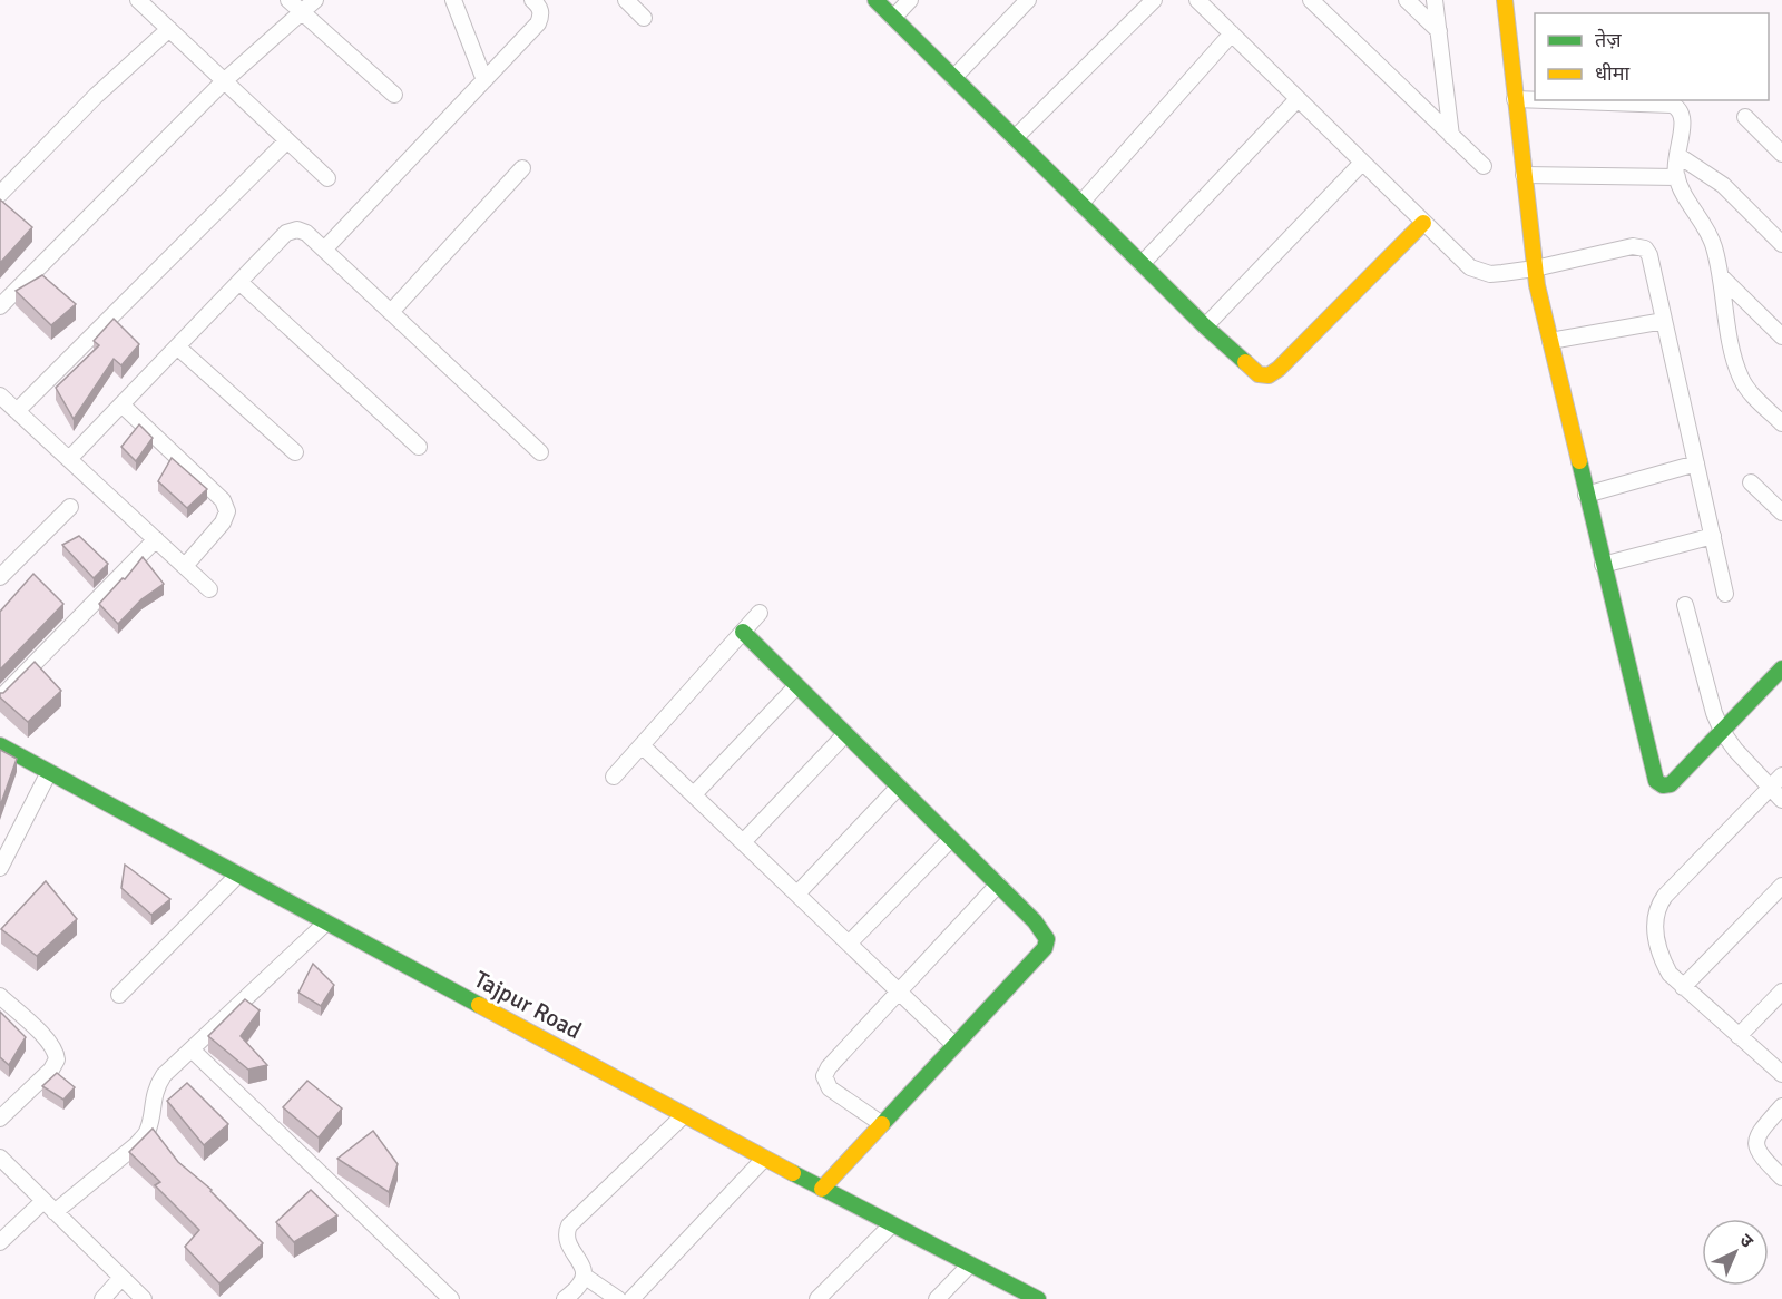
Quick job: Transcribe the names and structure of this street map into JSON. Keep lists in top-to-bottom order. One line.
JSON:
{"streets":{"street":["Tajpur Road"]},"legend":["तेज़","धीमा"],"north":"top right"}
